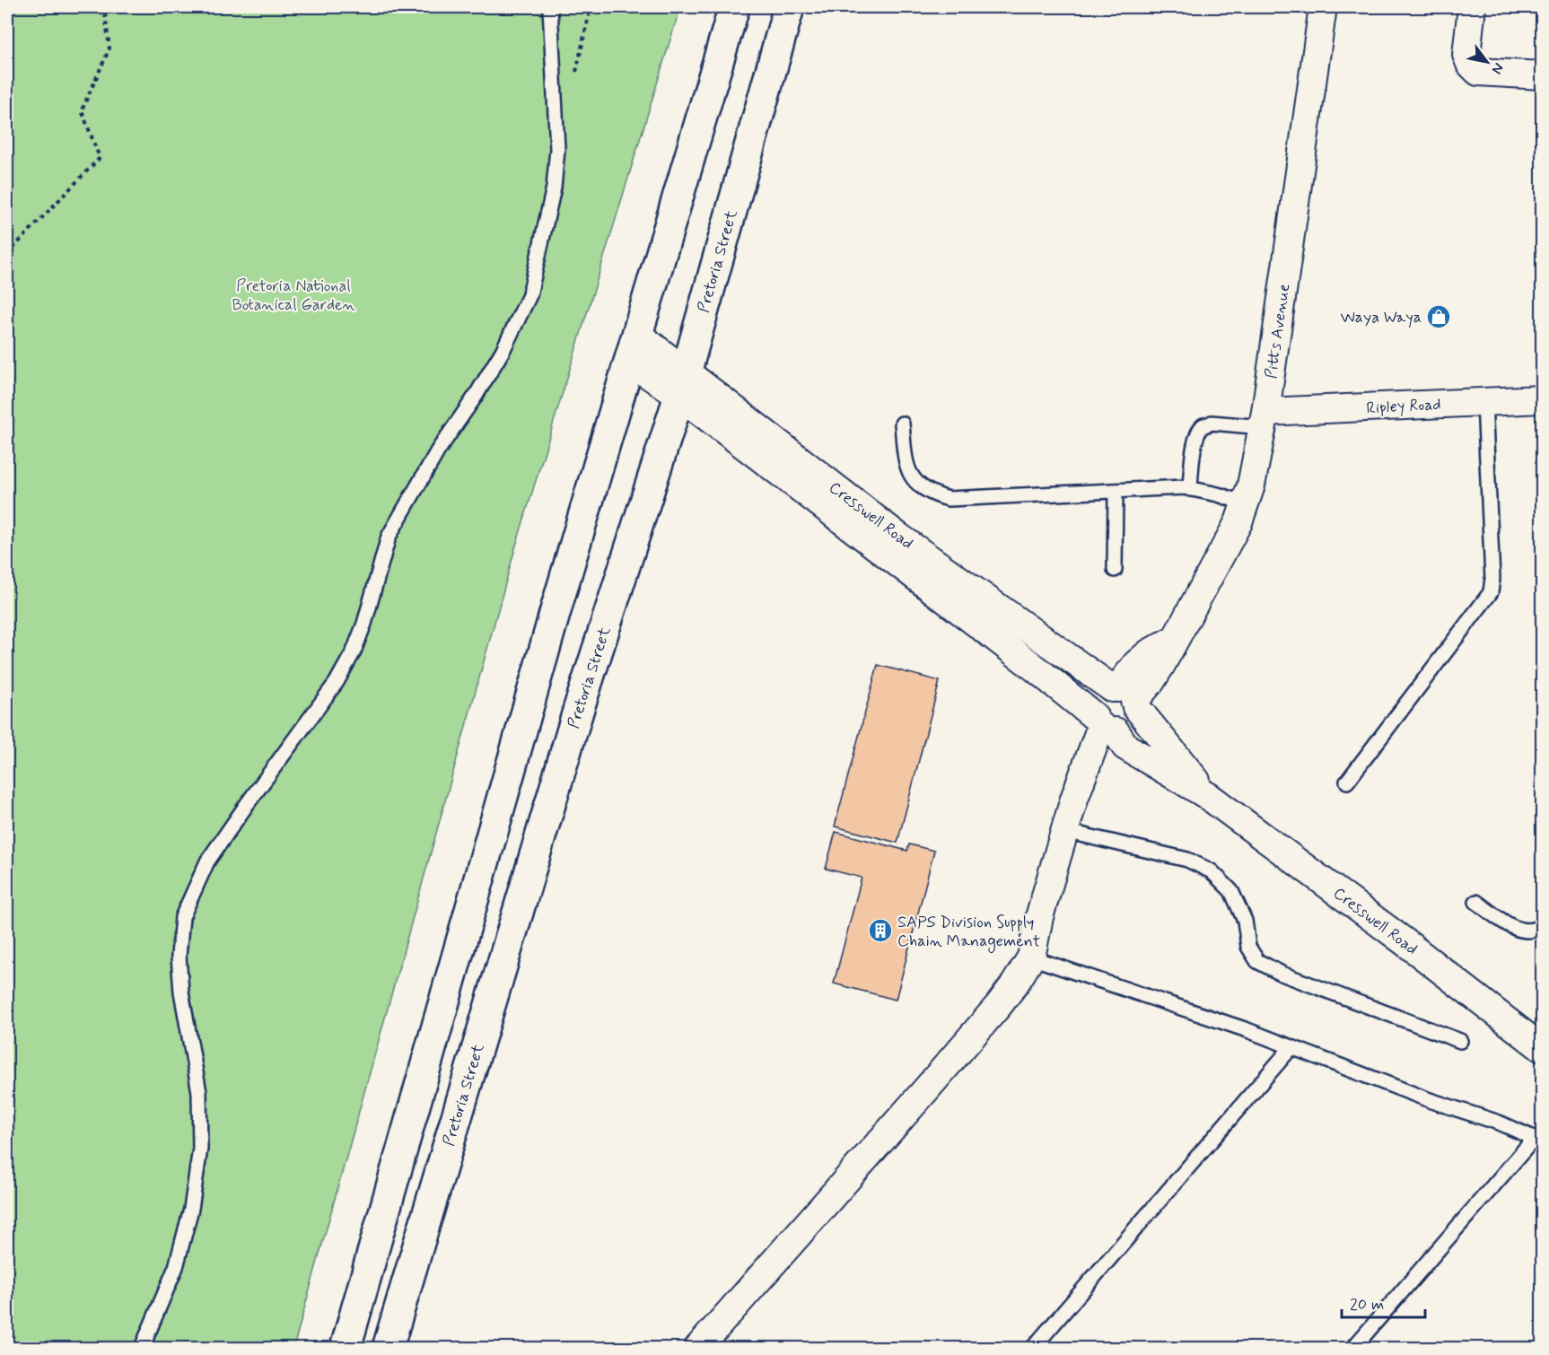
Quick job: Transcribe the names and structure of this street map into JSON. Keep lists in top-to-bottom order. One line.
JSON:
{"streets":{"main road":["Pretoria Street"],"street":["Pitts Avenue","Ripley Road","Cresswell Road"]},"crossings":[["Pretoria Street","Cresswell Road"],["Pitts Avenue","Ripley Road"],["Pitts Avenue","Cresswell Road"]],"parks":["Pretoria National Botanical Garden"],"places":{"shop":["Waya Waya"],"building":["SAPS Division Supply Chain Management"]},"scale_bar":"20 m","north":"bottom right"}
